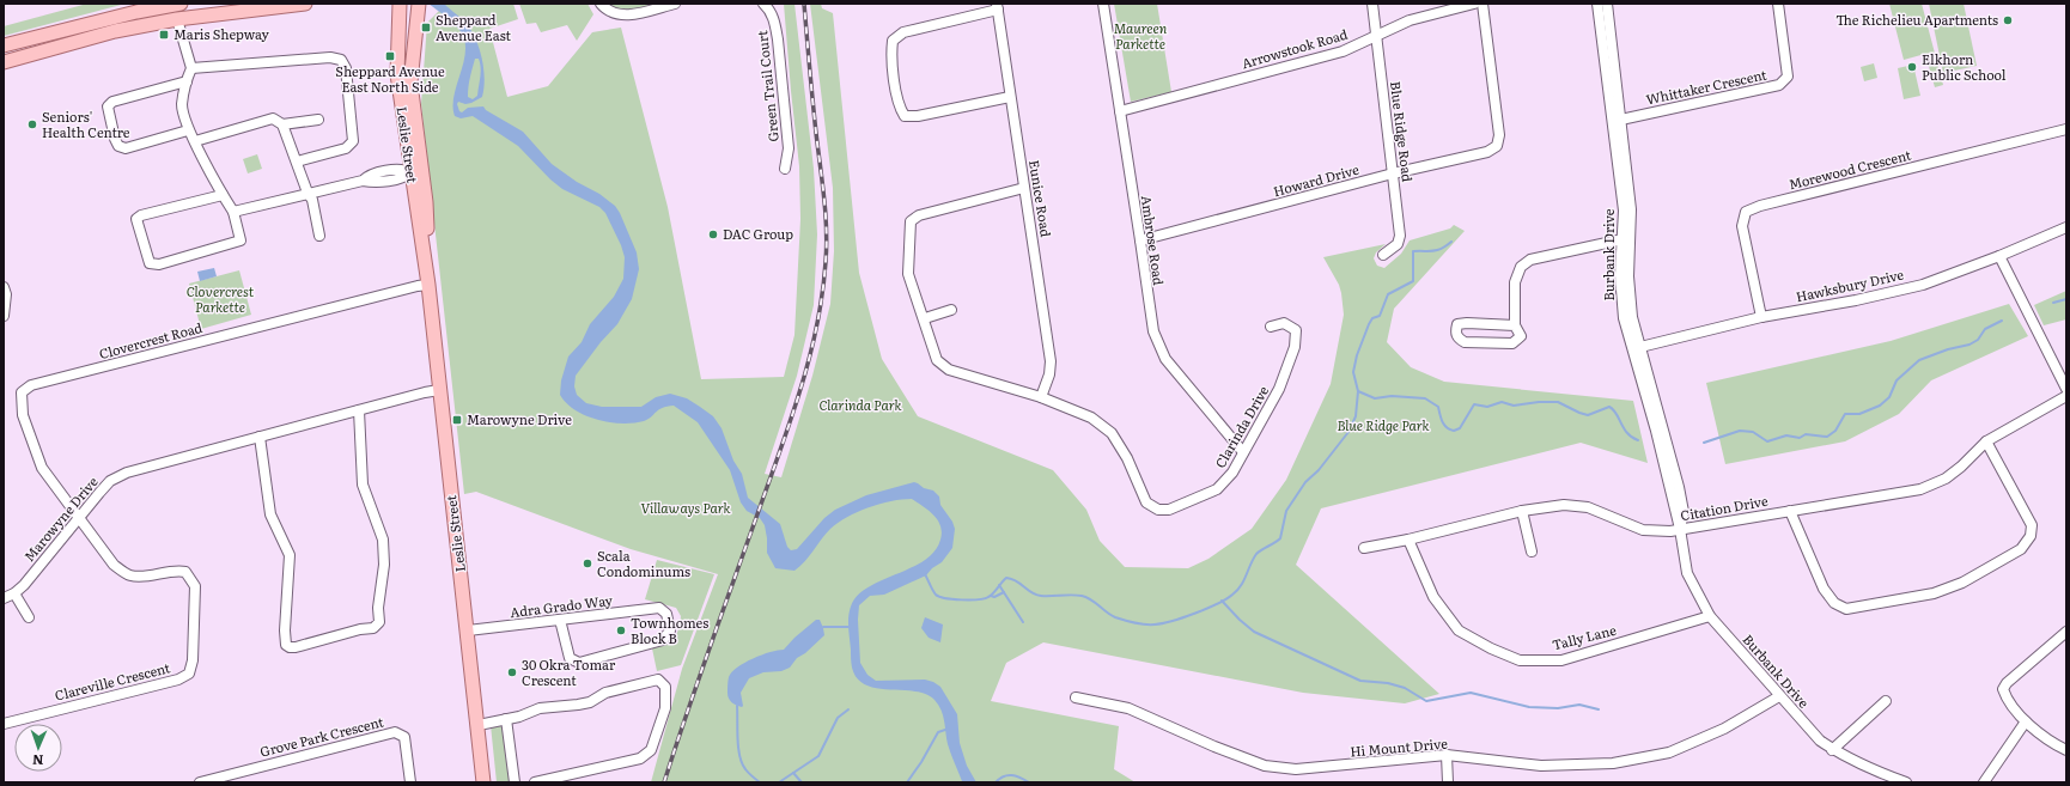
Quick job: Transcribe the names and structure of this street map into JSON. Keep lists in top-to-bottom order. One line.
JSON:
{"streets":{"main road":["Leslie Street"],"street":["Arrowstook Road","Green Trail Court","Whittaker Crescent","Blue Ridge Road","Morewood Crescent","Howard Drive","Eunice Road","Ambrose Road","Burbank Drive","Hawksbury Drive","Clovercrest Road","Clarinda Drive","Citation Drive","Marowyne Drive","Adra Grado Way","Tally Lane","Clareville Crescent","Grove Park Crescent","Hi Mount Drive"]},"crossings":[["Arrowstook Road","Blue Ridge Road"],["Arrowstook Road","Ambrose Road"],["Whittaker Crescent","Burbank Drive"],["Blue Ridge Road","Howard Drive"],["Leslie Street","Clovercrest Road"],["Leslie Street","Marowyne Drive"],["Leslie Street","Adra Grado Way"],["Morewood Crescent","Hawksbury Drive"],["Howard Drive","Ambrose Road"],["Eunice Road","Clarinda Drive"],["Ambrose Road","Clarinda Drive"],["Burbank Drive","Hawksbury Drive"],["Burbank Drive","Citation Drive"],["Burbank Drive","Tally Lane"],["Burbank Drive","Hi Mount Drive"],["Clovercrest Road","Marowyne Drive"],["Clovercrest Road","Clareville Crescent"],["Citation Drive","Tally Lane"],["Marowyne Drive","Clareville Crescent"]],"parks":["Maureen Parkette","Clovercrest Parkette","Clarinda Park","Blue Ridge Park","Villaways Park"],"places":{"other":["The Richelieu Apartments","Elkhorn Public School","Seniors' Health Centre","DAC Group","Scala Condominums","Townhomes Block B","30 Okra Tomar Crescent"],"transit":["Sheppard Avenue East","Maris Shepway","Sheppard Avenue East North Side","Marowyne Drive"]},"north":"bottom"}
